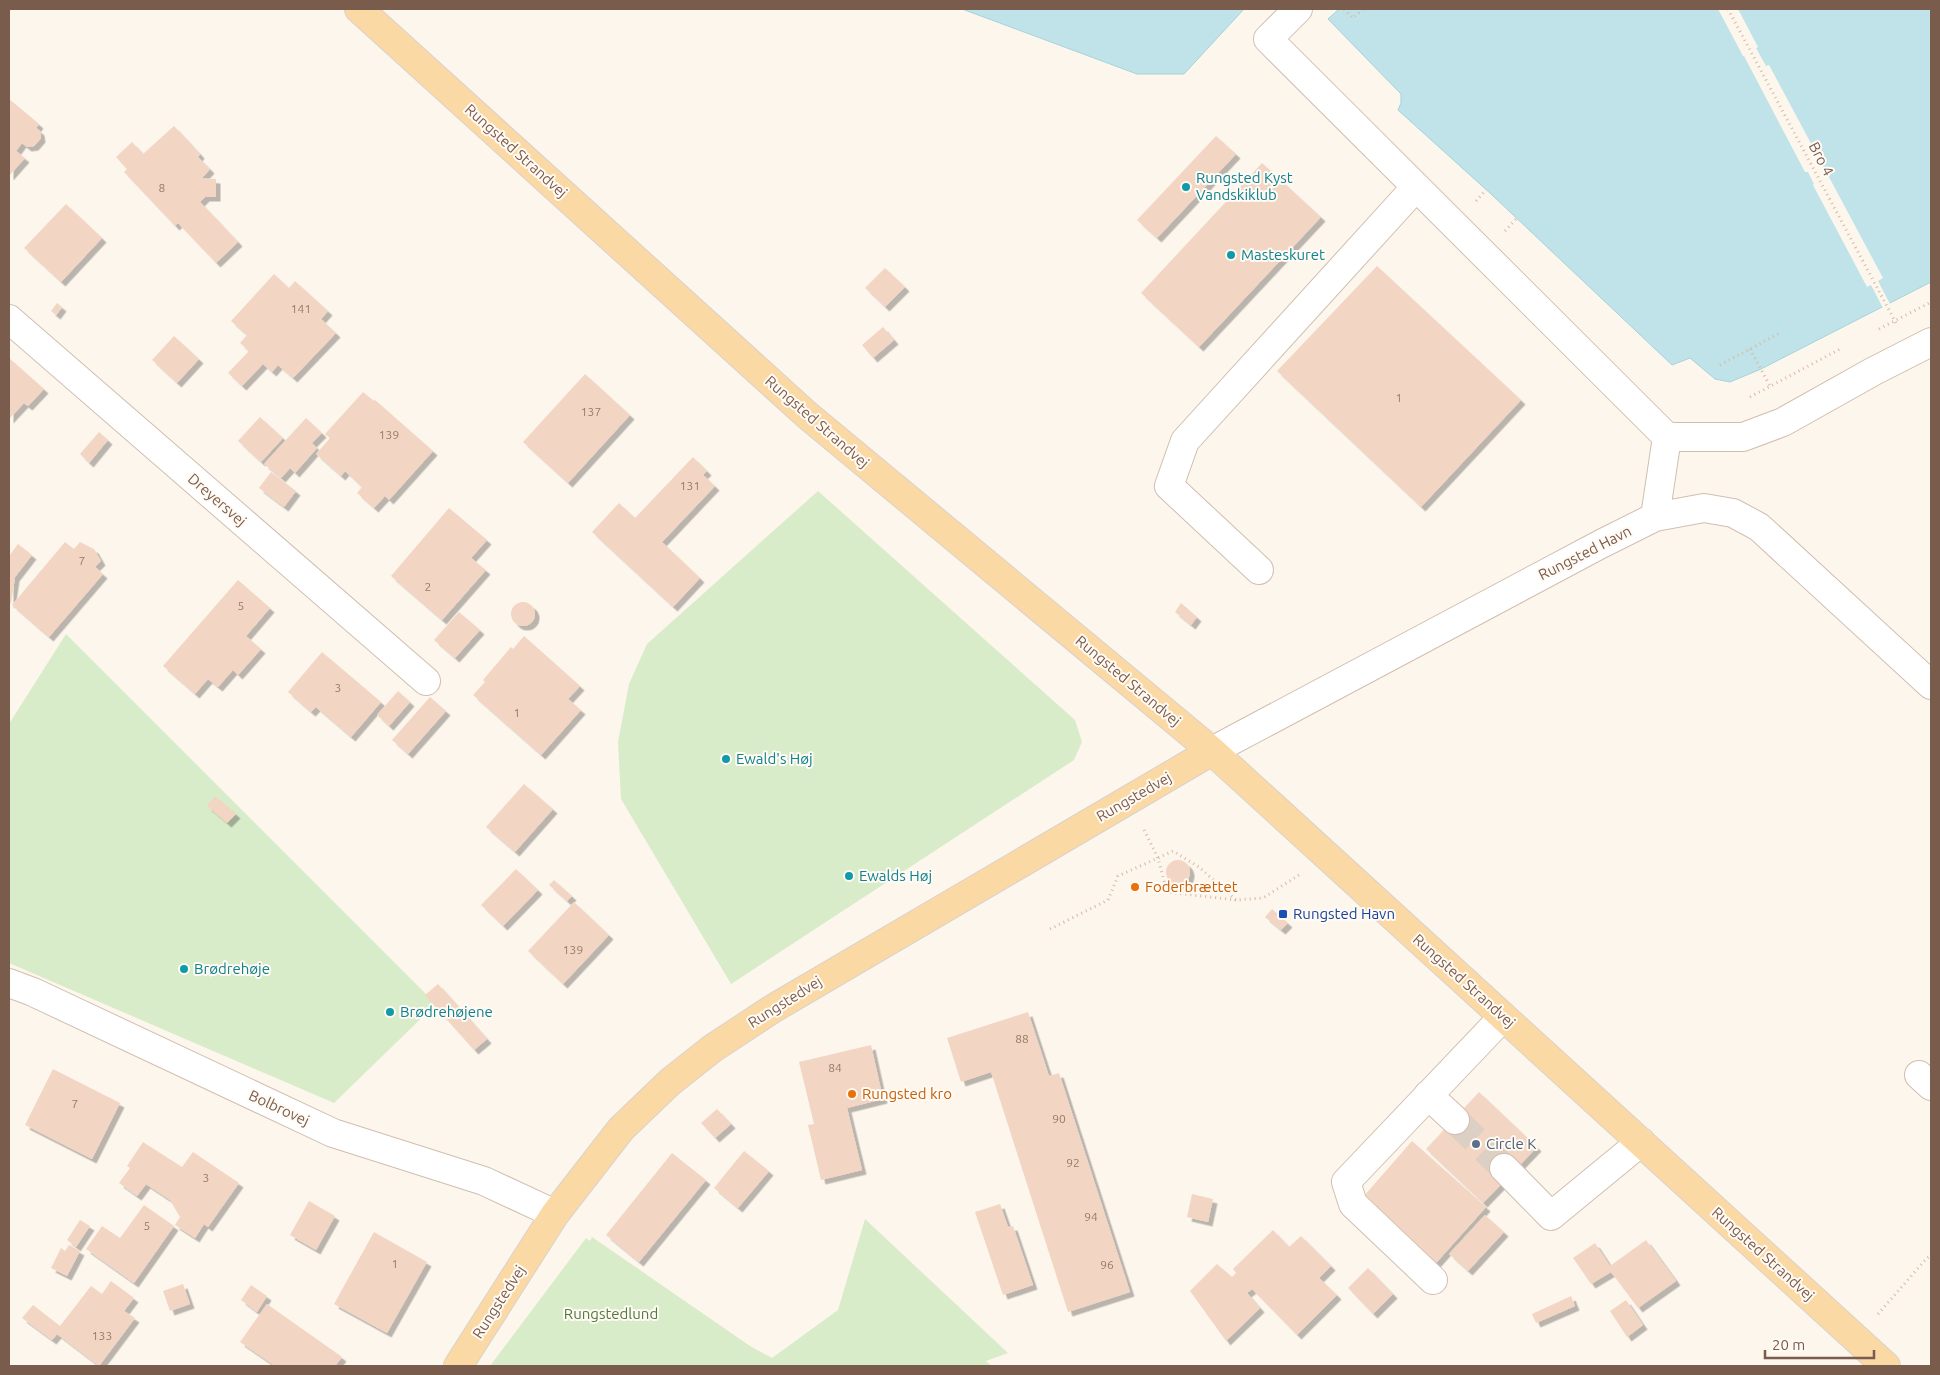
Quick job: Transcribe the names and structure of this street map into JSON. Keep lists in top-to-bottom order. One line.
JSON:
{"streets":{"main road":["Rungsted Strandvej","Rungstedvej"],"street":["Dreyersvej","Rungsted Havn","Bolbrovej"],"path":["Bro 4"]},"crossings":[["Rungsted Strandvej","Rungsted Havn"],["Rungsted Strandvej","Rungstedvej"],["Rungsted Havn","Rungstedvej"],["Rungstedvej","Bolbrovej"]],"parks":["Rungstedlund"],"places":{"other":["Rungsted Kyst Vandskiklub","Masteskuret","Ewald's Høj","Ewalds Høj","Foderbrættet","Brødrehøje","Brødrehøjene","Rungsted kro","Circle K"],"transit":["Rungsted Havn"]},"house_numbers":["8","141","1","137","139","131","7","2","5","3","1","139","88","84","7","90","92","3","94","5","1","96","133"],"scale_bar":"20 m"}
